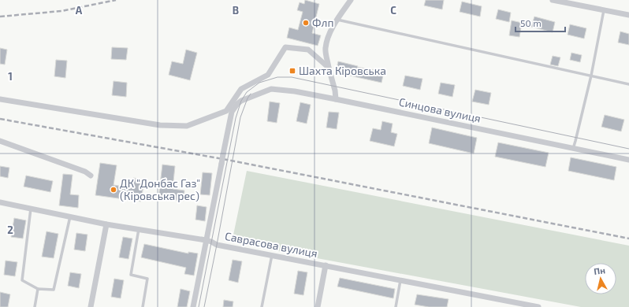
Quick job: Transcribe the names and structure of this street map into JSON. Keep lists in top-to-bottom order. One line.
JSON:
{"streets":{"street":["Синцова вулиця","Саврасова вулиця"]},"crossings":[["Синцова вулиця","Саврасова вулиця"]],"places":{"other":["Флп","ДК \"Донбас Газ\" (Кіровська рес)"],"transit":["Шахта Кіровська"]},"scale_bar":"50 m","north":"top","grid":{"columns":["A","B","C"],"rows":["1","2"]}}
